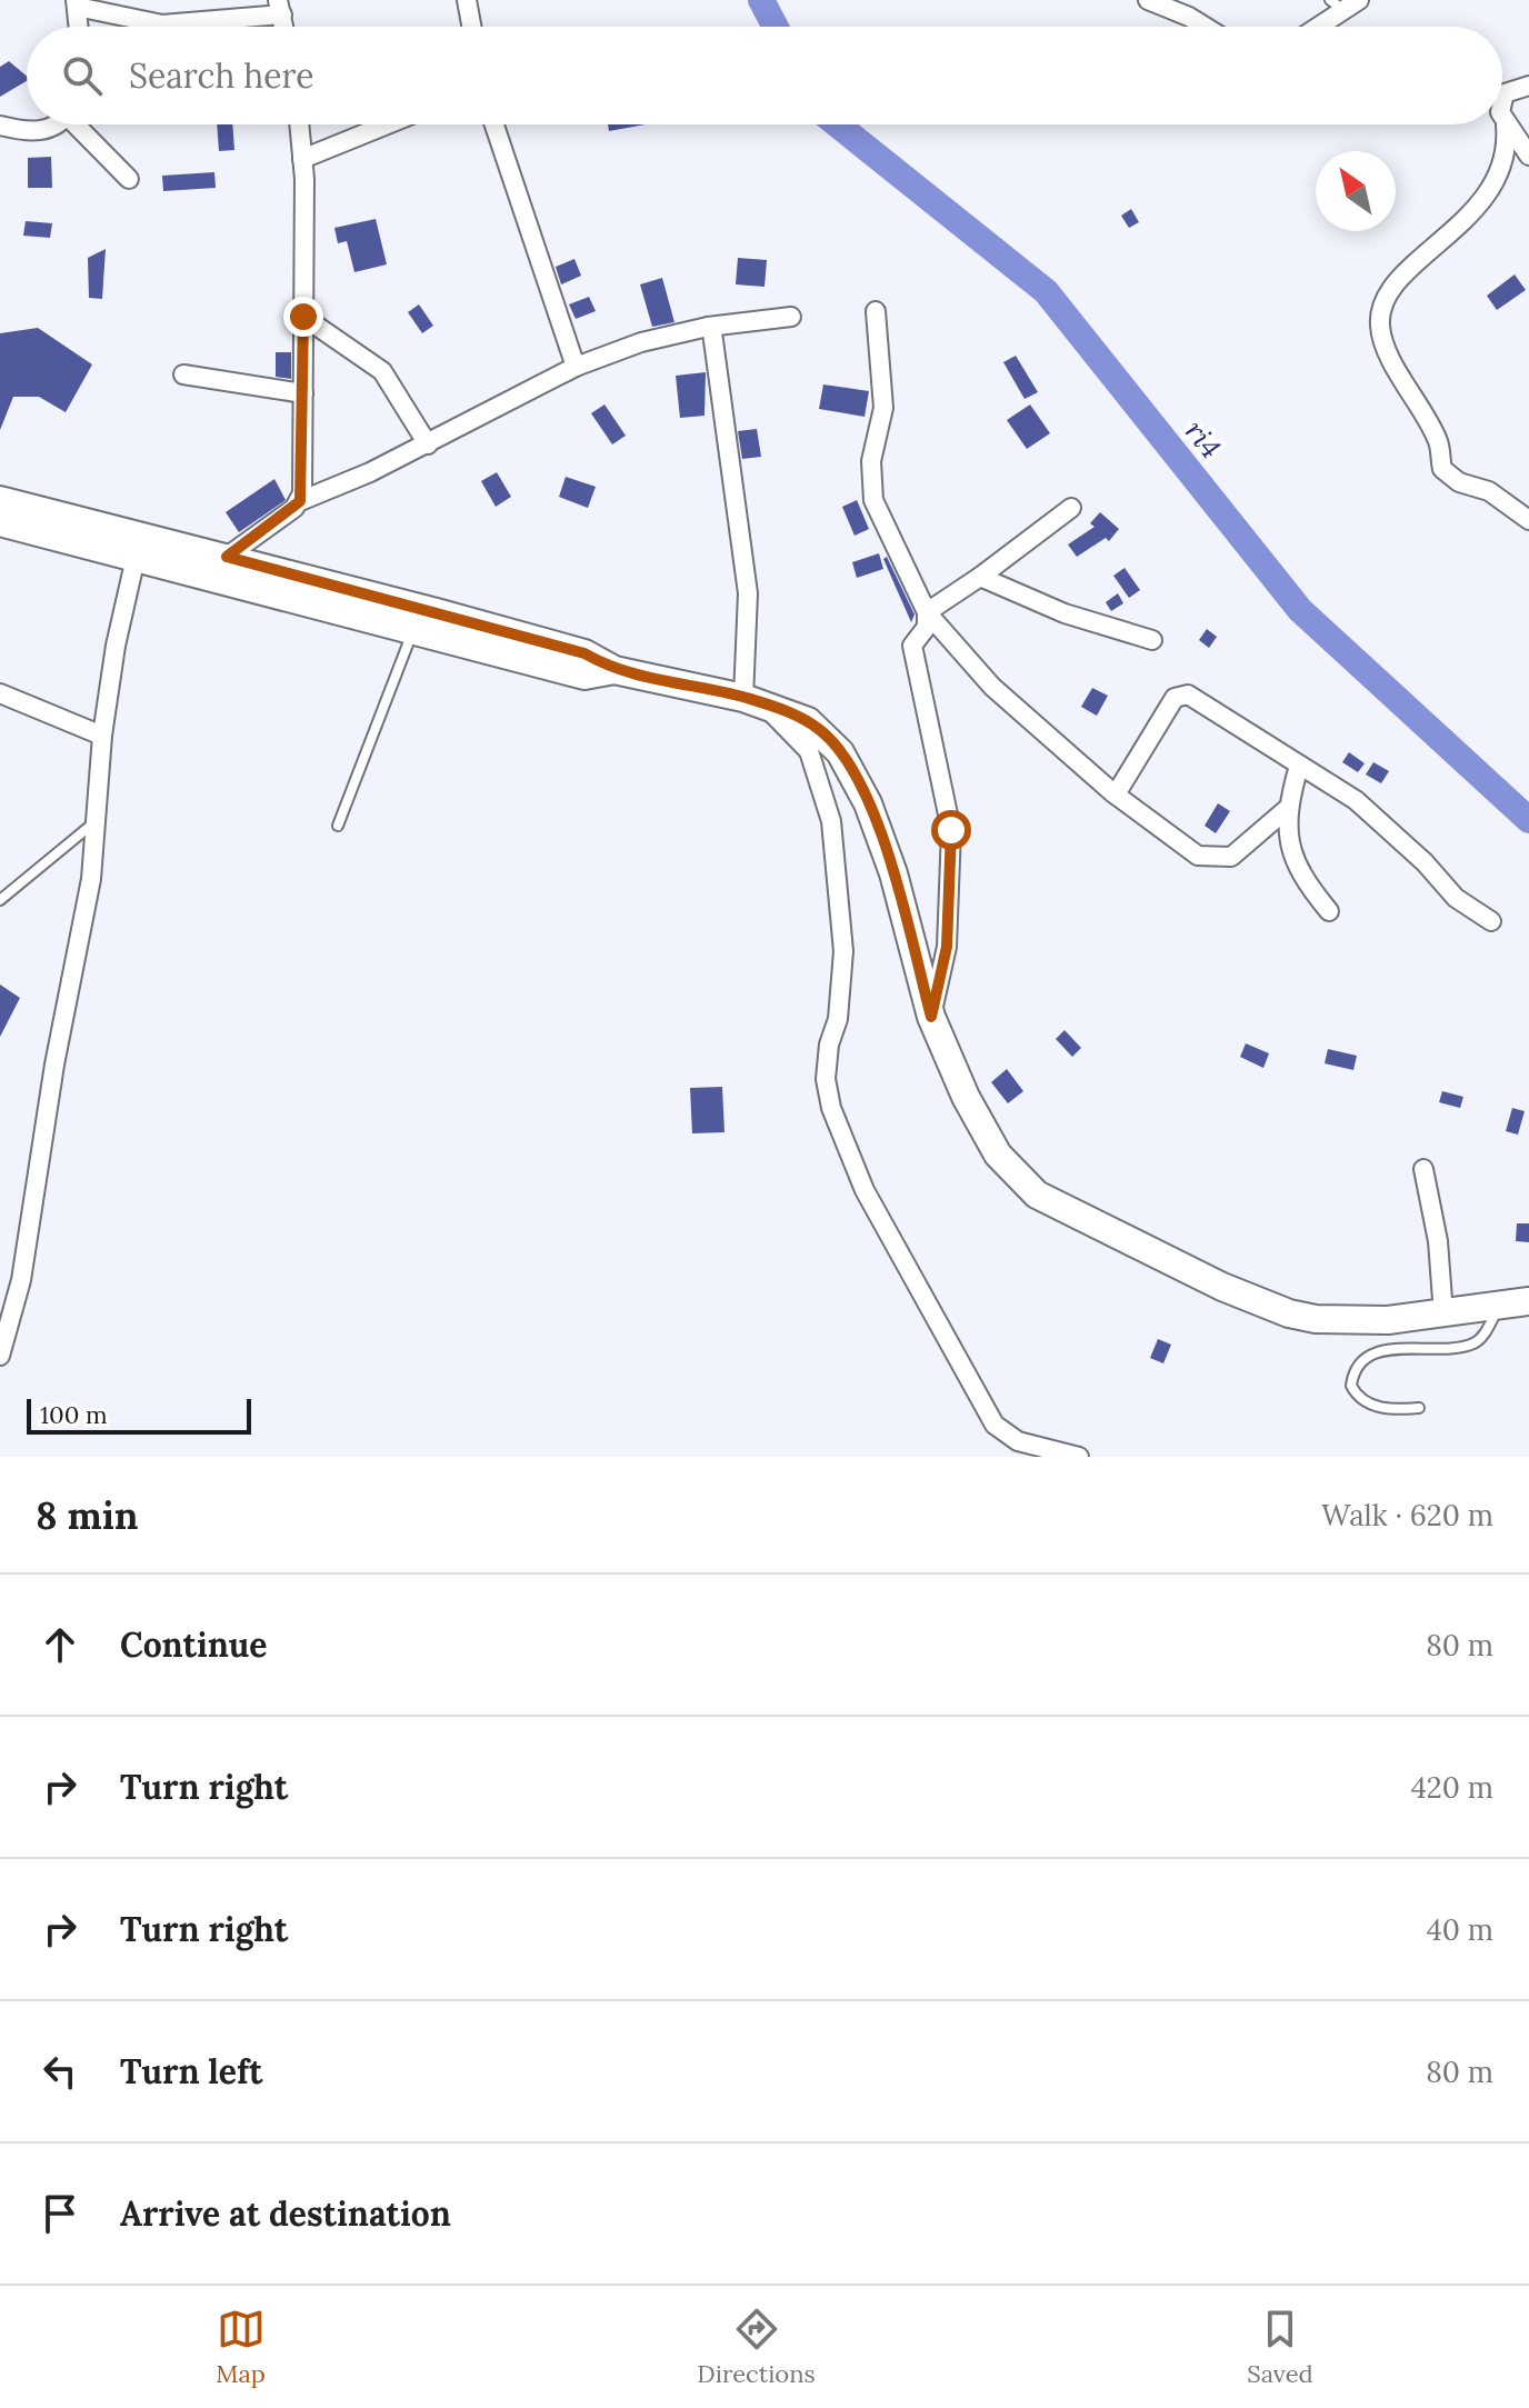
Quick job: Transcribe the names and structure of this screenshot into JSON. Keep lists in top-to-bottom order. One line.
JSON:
{"water":["ri4"],"scale_bar":"100 m","north":"top left","page":{"search":"Search here","scale":"100 m","heading":["8 min","Walk · 620 m"],"list":[["Continue","80 m"],["Turn right","420 m"],["Turn right","40 m"],["Turn left","80 m"],"Arrive at destination"],"nav":["Map","Directions","Saved"]}}
